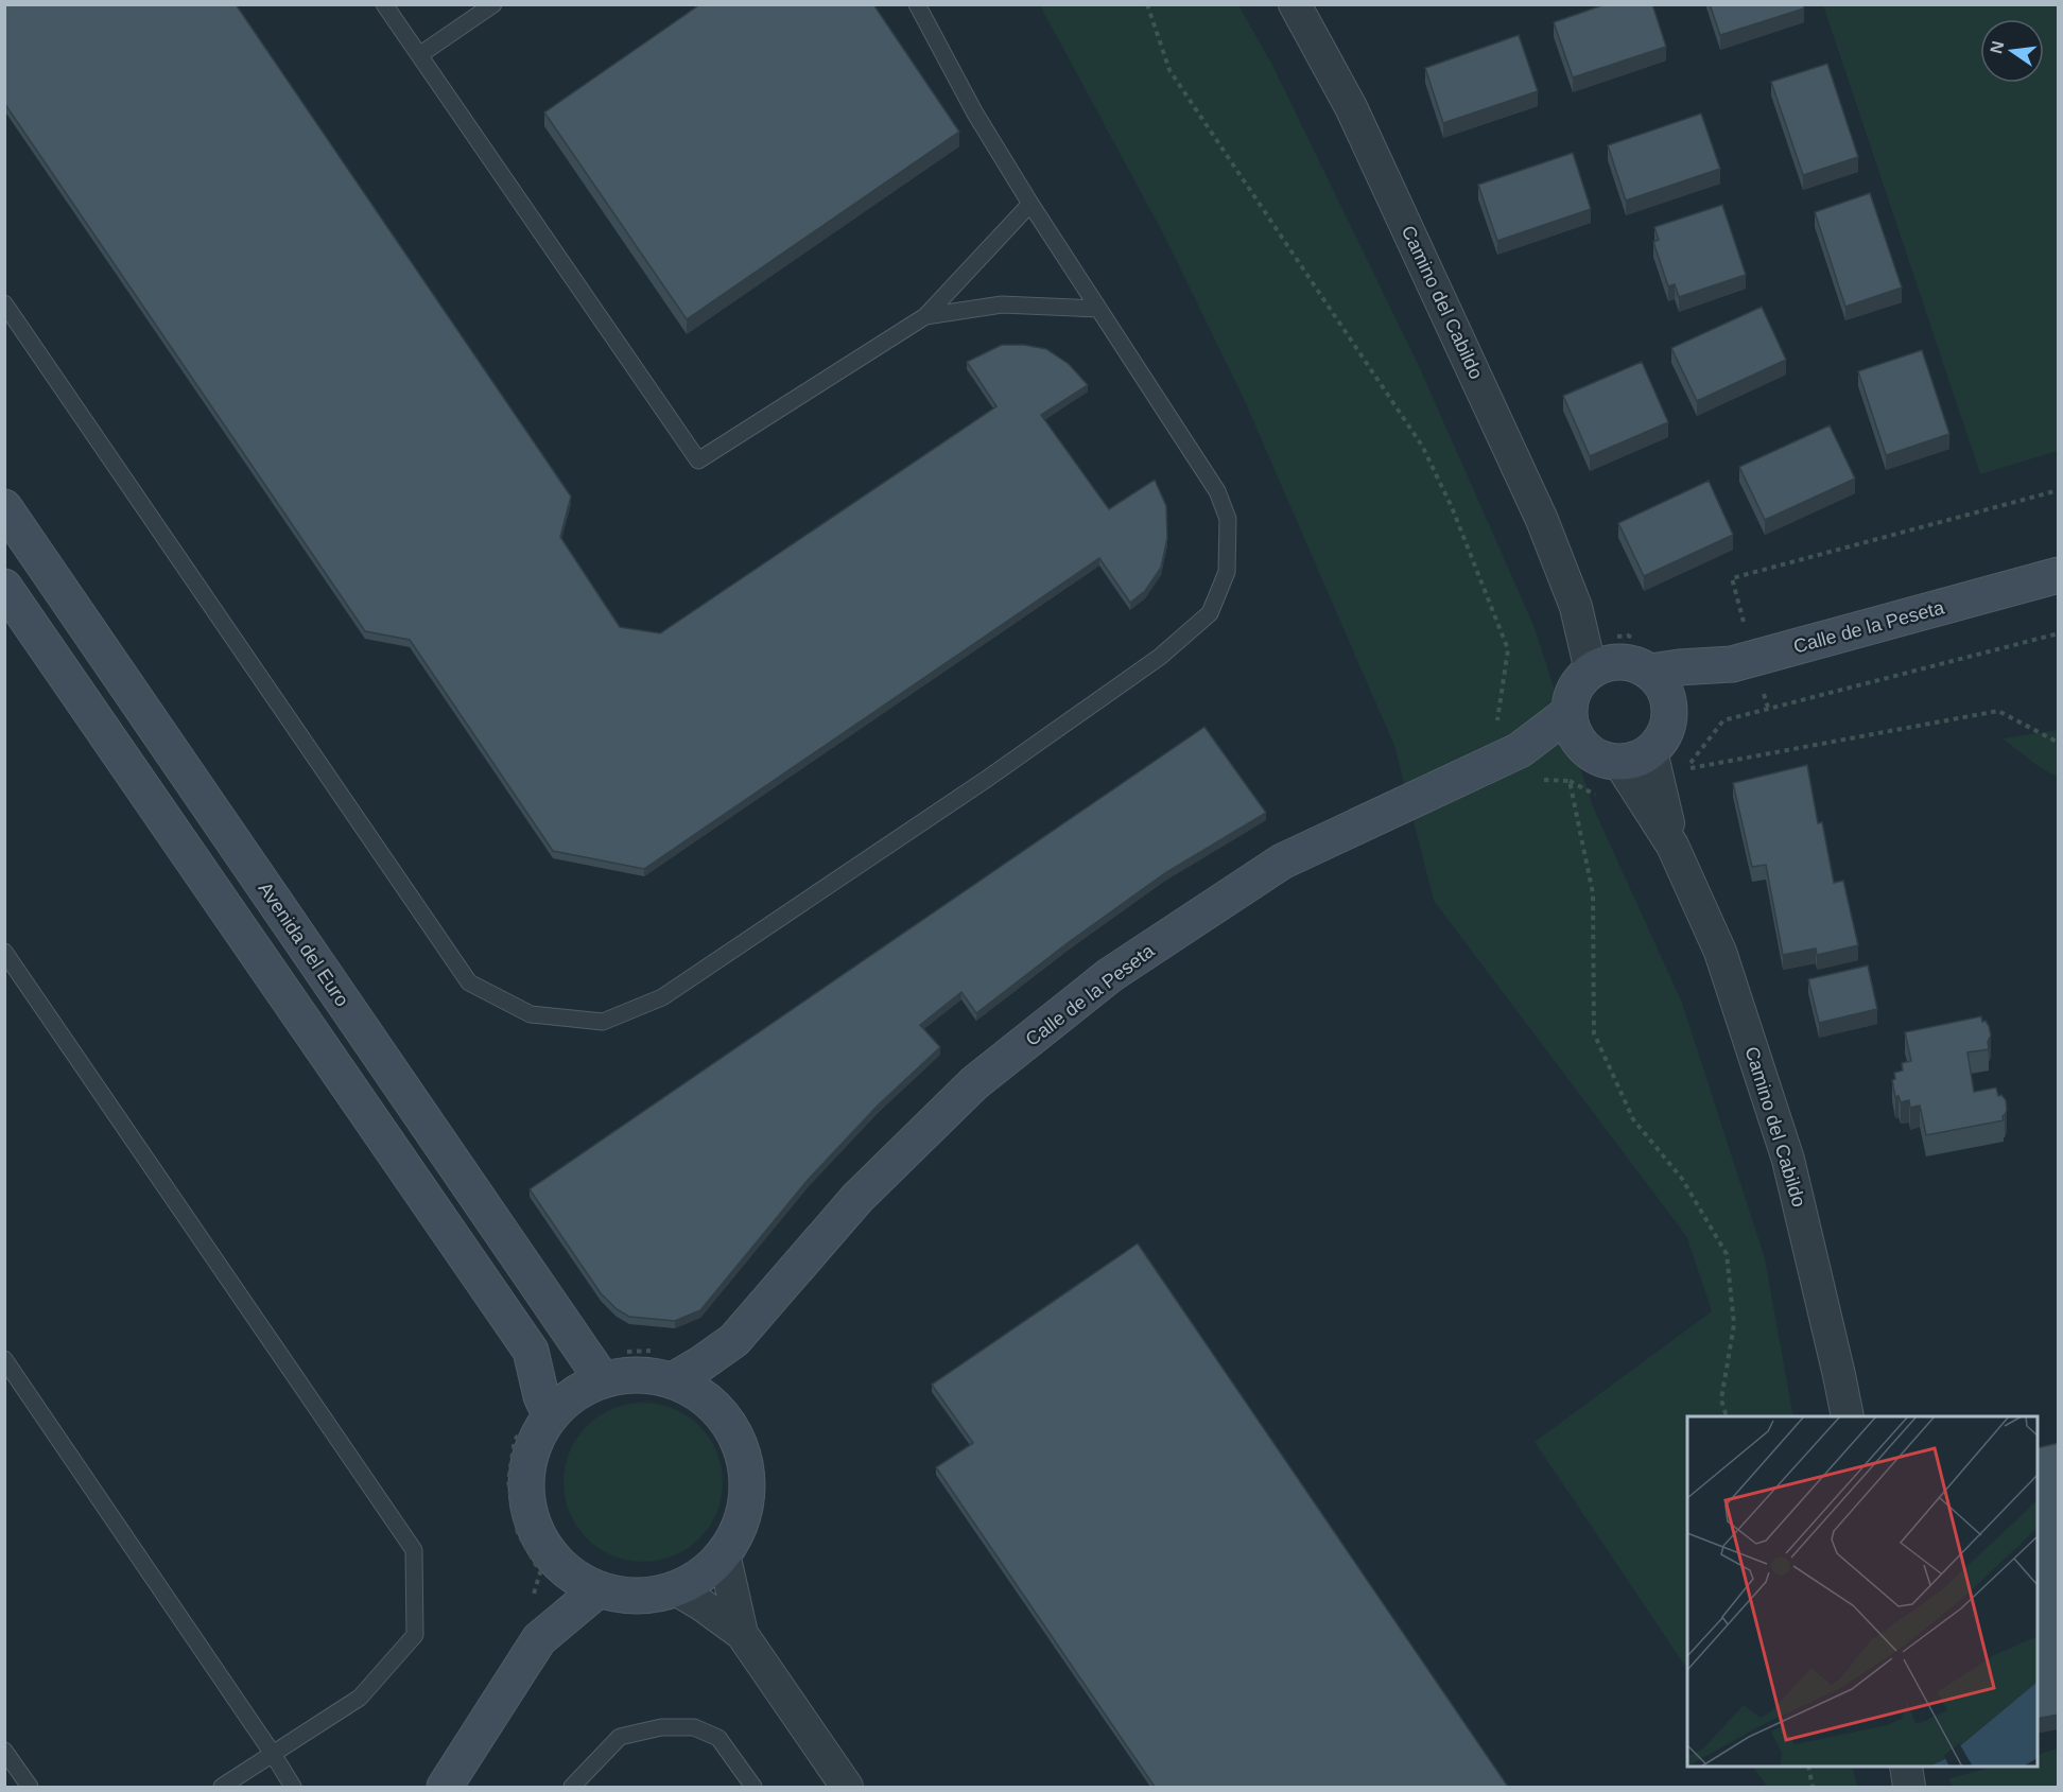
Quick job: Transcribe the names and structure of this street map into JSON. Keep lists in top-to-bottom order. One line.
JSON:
{"streets":{"main road":["Calle de la Peseta","Avenida del Euro"],"street":["Camino del Cabildo"]},"crossings":[["Camino del Cabildo","Calle de la Peseta"],["Calle de la Peseta","Avenida del Euro"]],"north":"left"}
